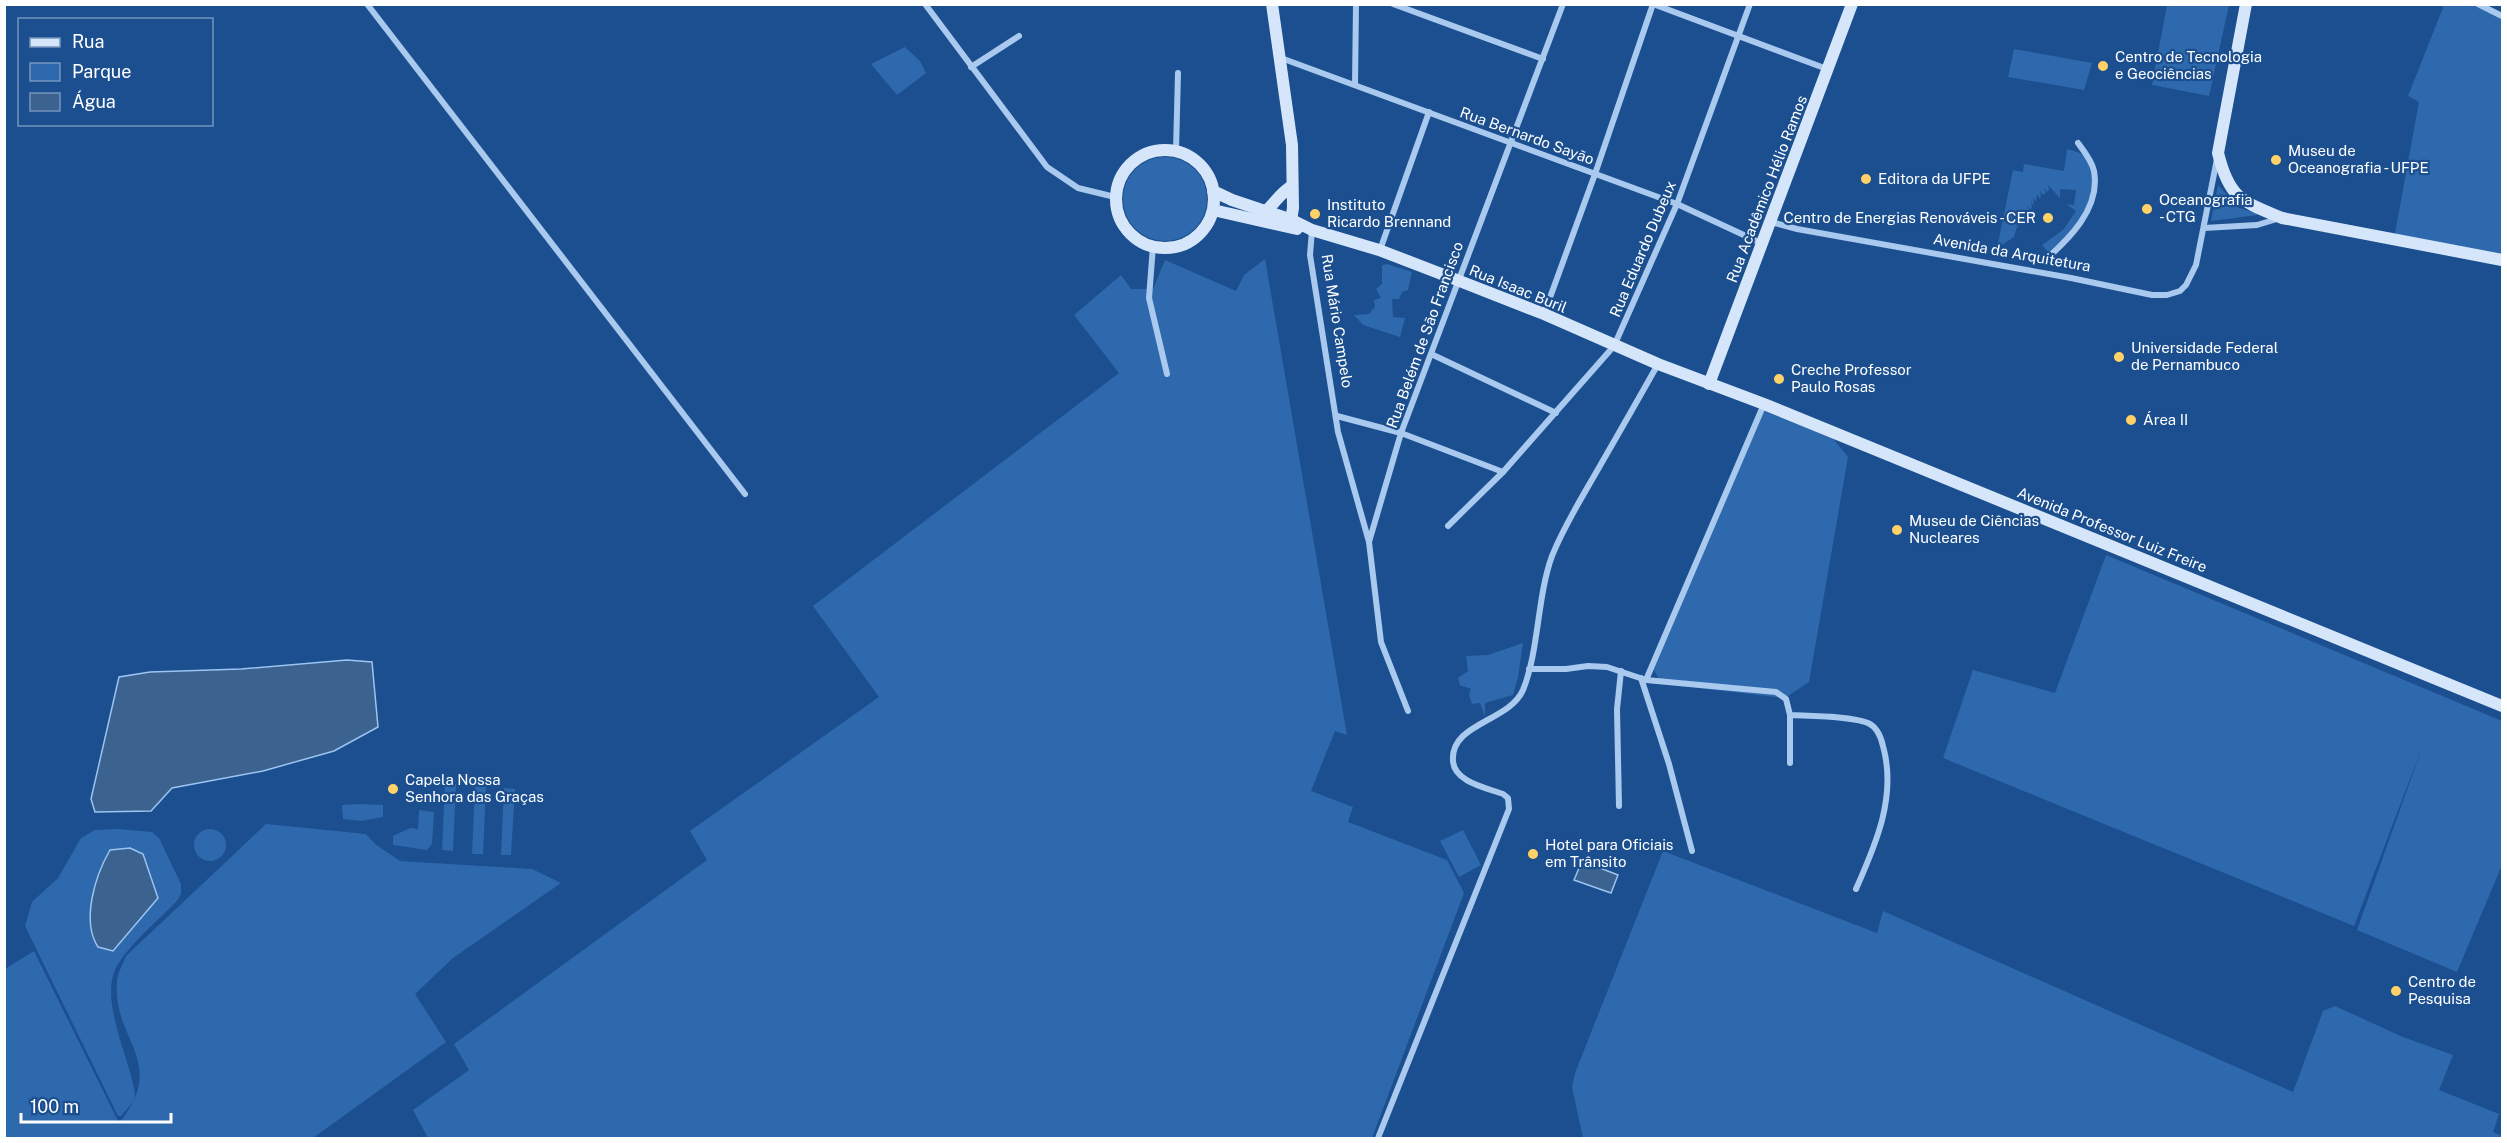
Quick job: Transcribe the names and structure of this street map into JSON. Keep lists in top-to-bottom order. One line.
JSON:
{"streets":{"main road":["Rua Acadêmico Hélio Ramos","Avenida da Arquitetura","Rua Isaac Buril","Avenida Professor Luiz Freire"],"street":["Rua Bernardo Sayão","Rua Eduardo Dubeux","Rua Mário Campelo","Rua Belém de São Francisco"]},"crossings":[["Rua Bernardo Sayão","Rua Acadêmico Hélio Ramos"],["Rua Bernardo Sayão","Rua Eduardo Dubeux"],["Rua Bernardo Sayão","Rua Belém de São Francisco"],["Rua Acadêmico Hélio Ramos","Avenida da Arquitetura"],["Rua Acadêmico Hélio Ramos","Rua Isaac Buril"],["Rua Acadêmico Hélio Ramos","Avenida Professor Luiz Freire"],["Rua Eduardo Dubeux","Rua Isaac Buril"],["Rua Isaac Buril","Rua Mário Campelo"],["Rua Isaac Buril","Rua Belém de São Francisco"],["Rua Isaac Buril","Avenida Professor Luiz Freire"],["Rua Mário Campelo","Rua Belém de São Francisco"]],"places":["Centro de Tecnologia e Geociências","Museu de Oceanografia - UFPE","Editora da UFPE","Oceanografia - CTG","Instituto Ricardo Brennand","Centro de Energias Renováveis - CER","Universidade Federal de Pernambuco","Creche Professor Paulo Rosas","Área II","Museu de Ciências Nucleares","Capela Nossa Senhora das Graças","Hotel para Oficiais em Trânsito","Centro de Pesquisa"],"legend":["Rua","Parque","Água"],"scale_bar":"100 m"}
